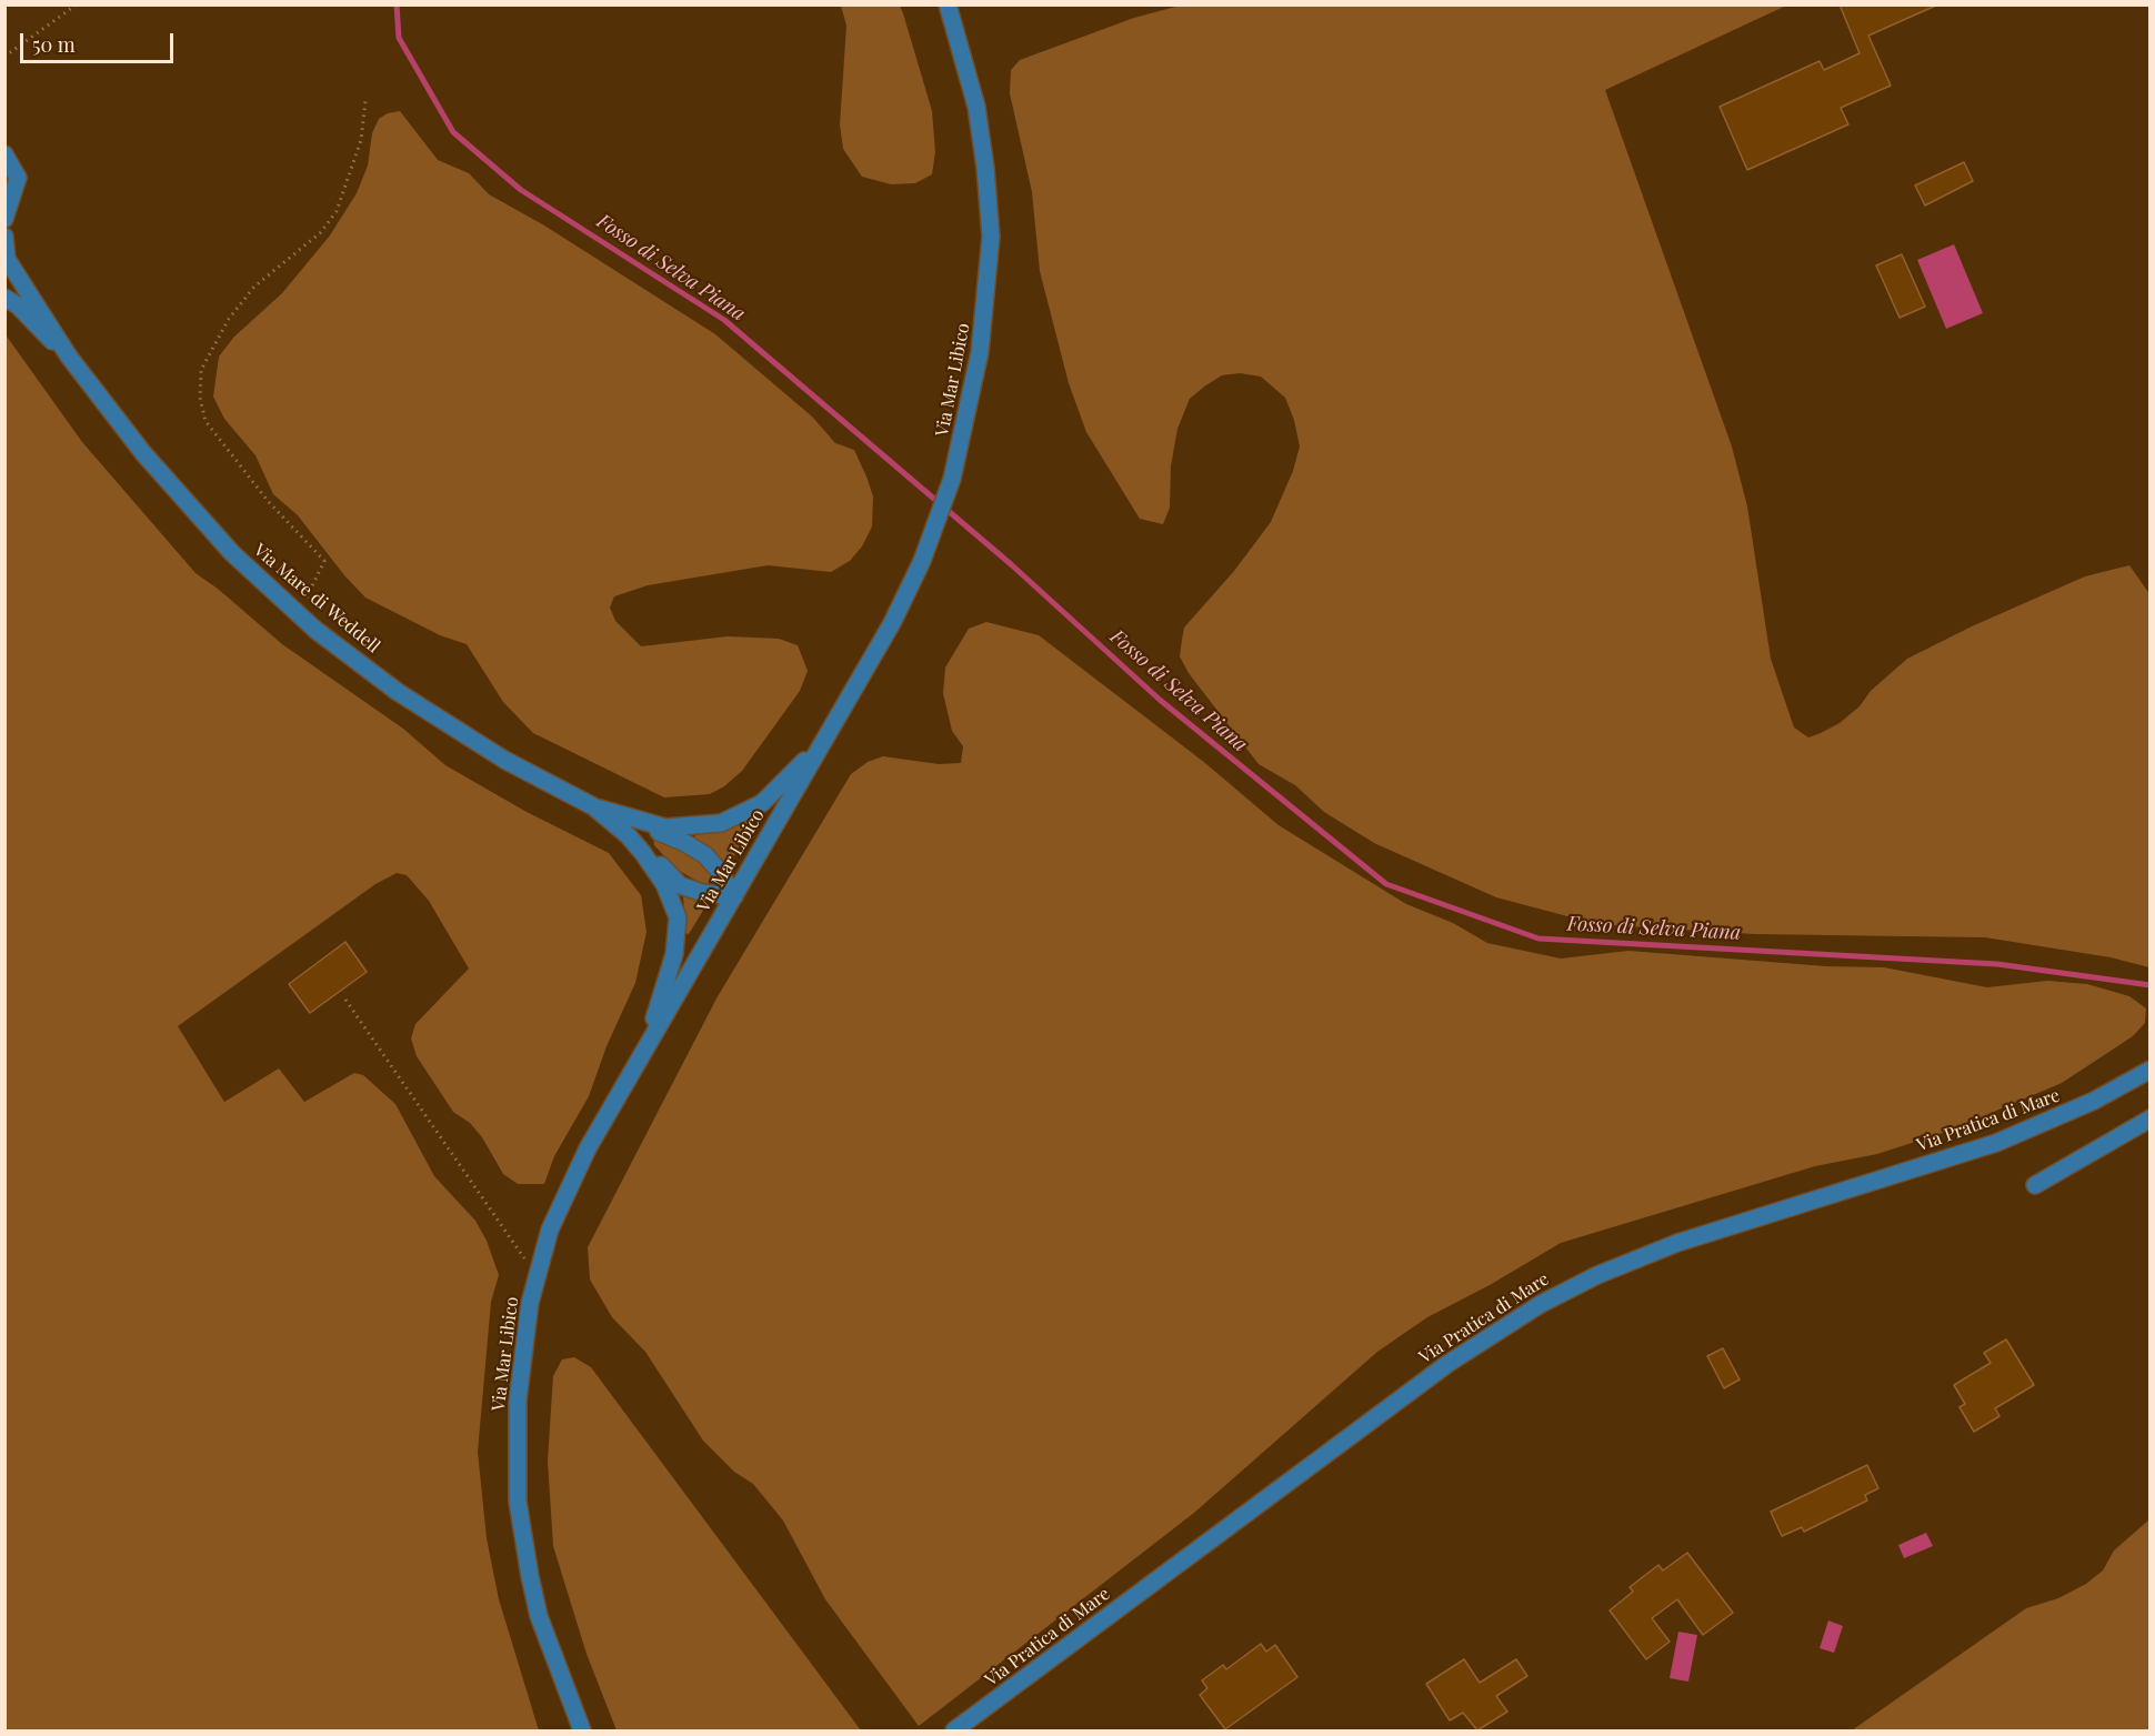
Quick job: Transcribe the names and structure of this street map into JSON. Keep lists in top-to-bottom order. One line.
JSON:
{"streets":{"street":["Via Mar Libico","Via Mare di Weddell","Via Pratica di Mare"]},"crossings":[["Via Mar Libico","Via Mare di Weddell"]],"water":["Fosso di Selva Piana"],"scale_bar":"50 m"}
